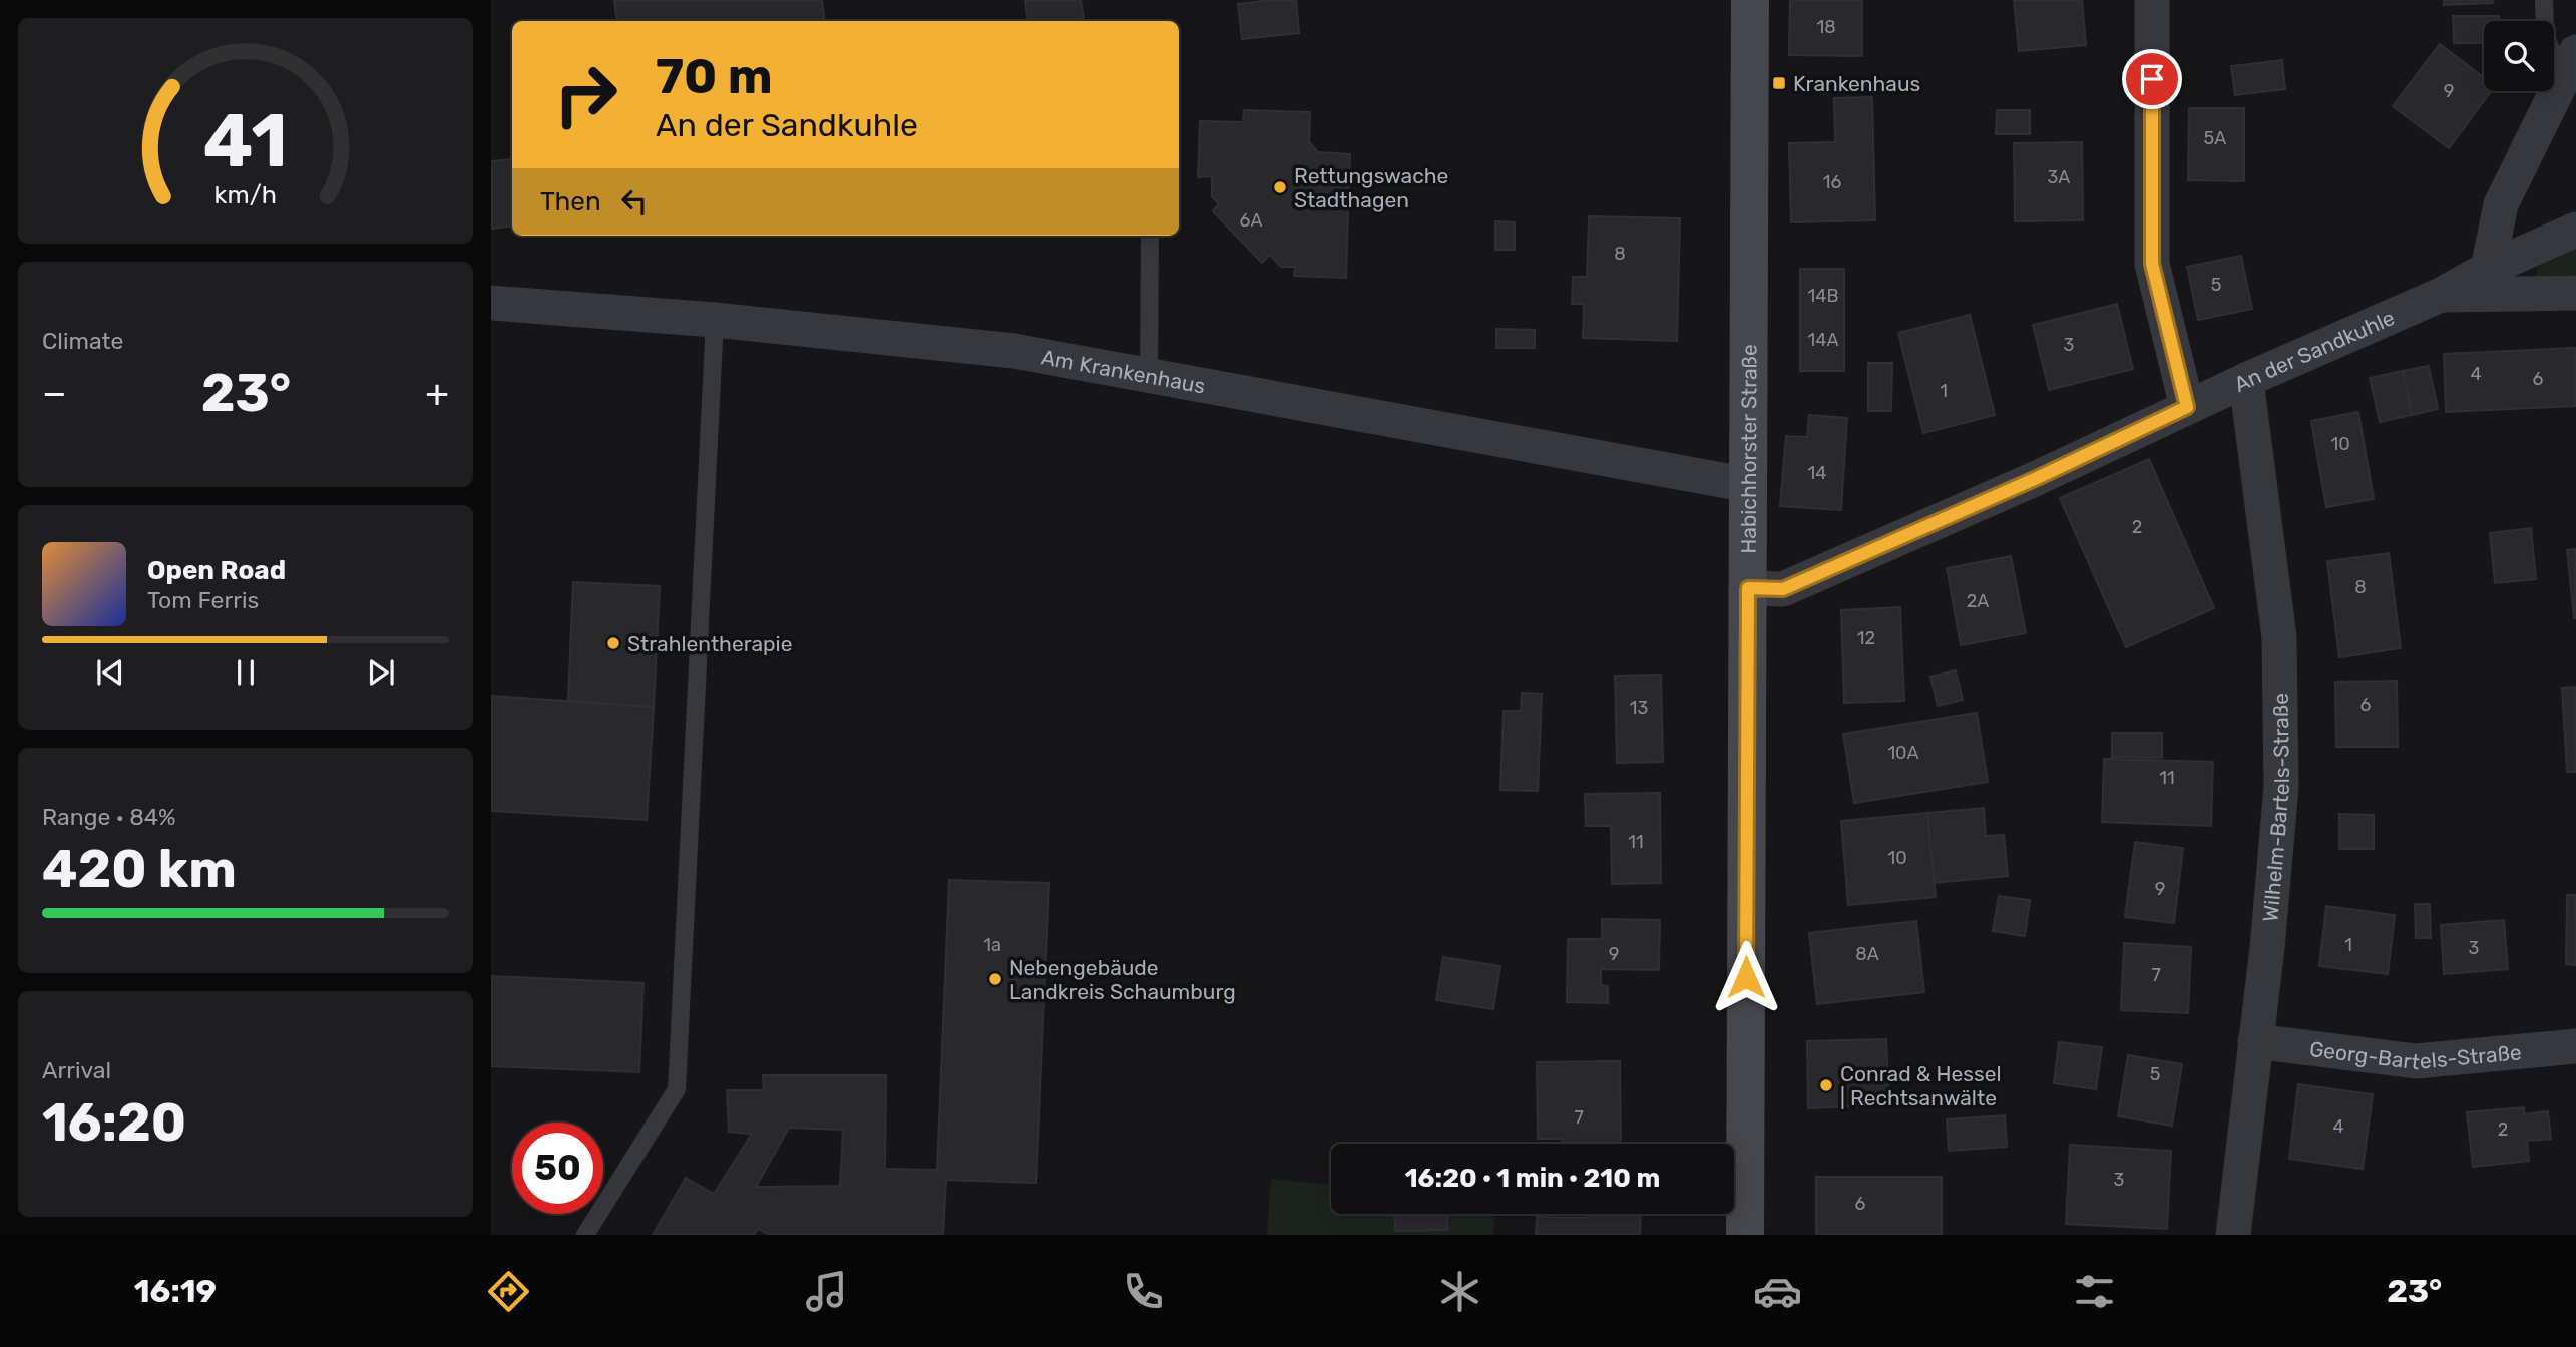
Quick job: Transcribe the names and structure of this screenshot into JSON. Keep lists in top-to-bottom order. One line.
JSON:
{"streets":{"main road":["Habichhorster Straße"],"street":["An der Sandkuhle","Am Krankenhaus","Wilhelm-Bartels-Straße","Georg-Bartels-Straße"]},"crossings":[["An der Sandkuhle","Habichhorster Straße"],["An der Sandkuhle","Wilhelm-Bartels-Straße"],["Am Krankenhaus","Habichhorster Straße"],["Wilhelm-Bartels-Straße","Georg-Bartels-Straße"]],"places":{"transit":["Krankenhaus"],"other":["Rettungswache Stadthagen","Strahlentherapie","Nebengebäude Landkreis Schaumburg","Conrad & Hessel | Rechtsanwälte"]},"house_numbers":["18","9","5A","3A","16","6A","8","5","14B","14A","3","4","6","1","10","14","2","8","2A","12","6","13","10A","11","11","10","9","1a","1","3","9","8A","7","5","7","4","2","3","6"],"page":{"turn":["70 m","An der Sandkuhle"],"then":"Then","tile":["Climate",["Range · 84%","420 km"],["Arrival","16:20"]],"heat":["−","23°","+"],"song":["Open Road","Tom Ferris"],"limit":"50","trip":"16:20 · 1 min · 210 m","tabs":["16:19","23°"],"gauge":["41","km/h"]}}
